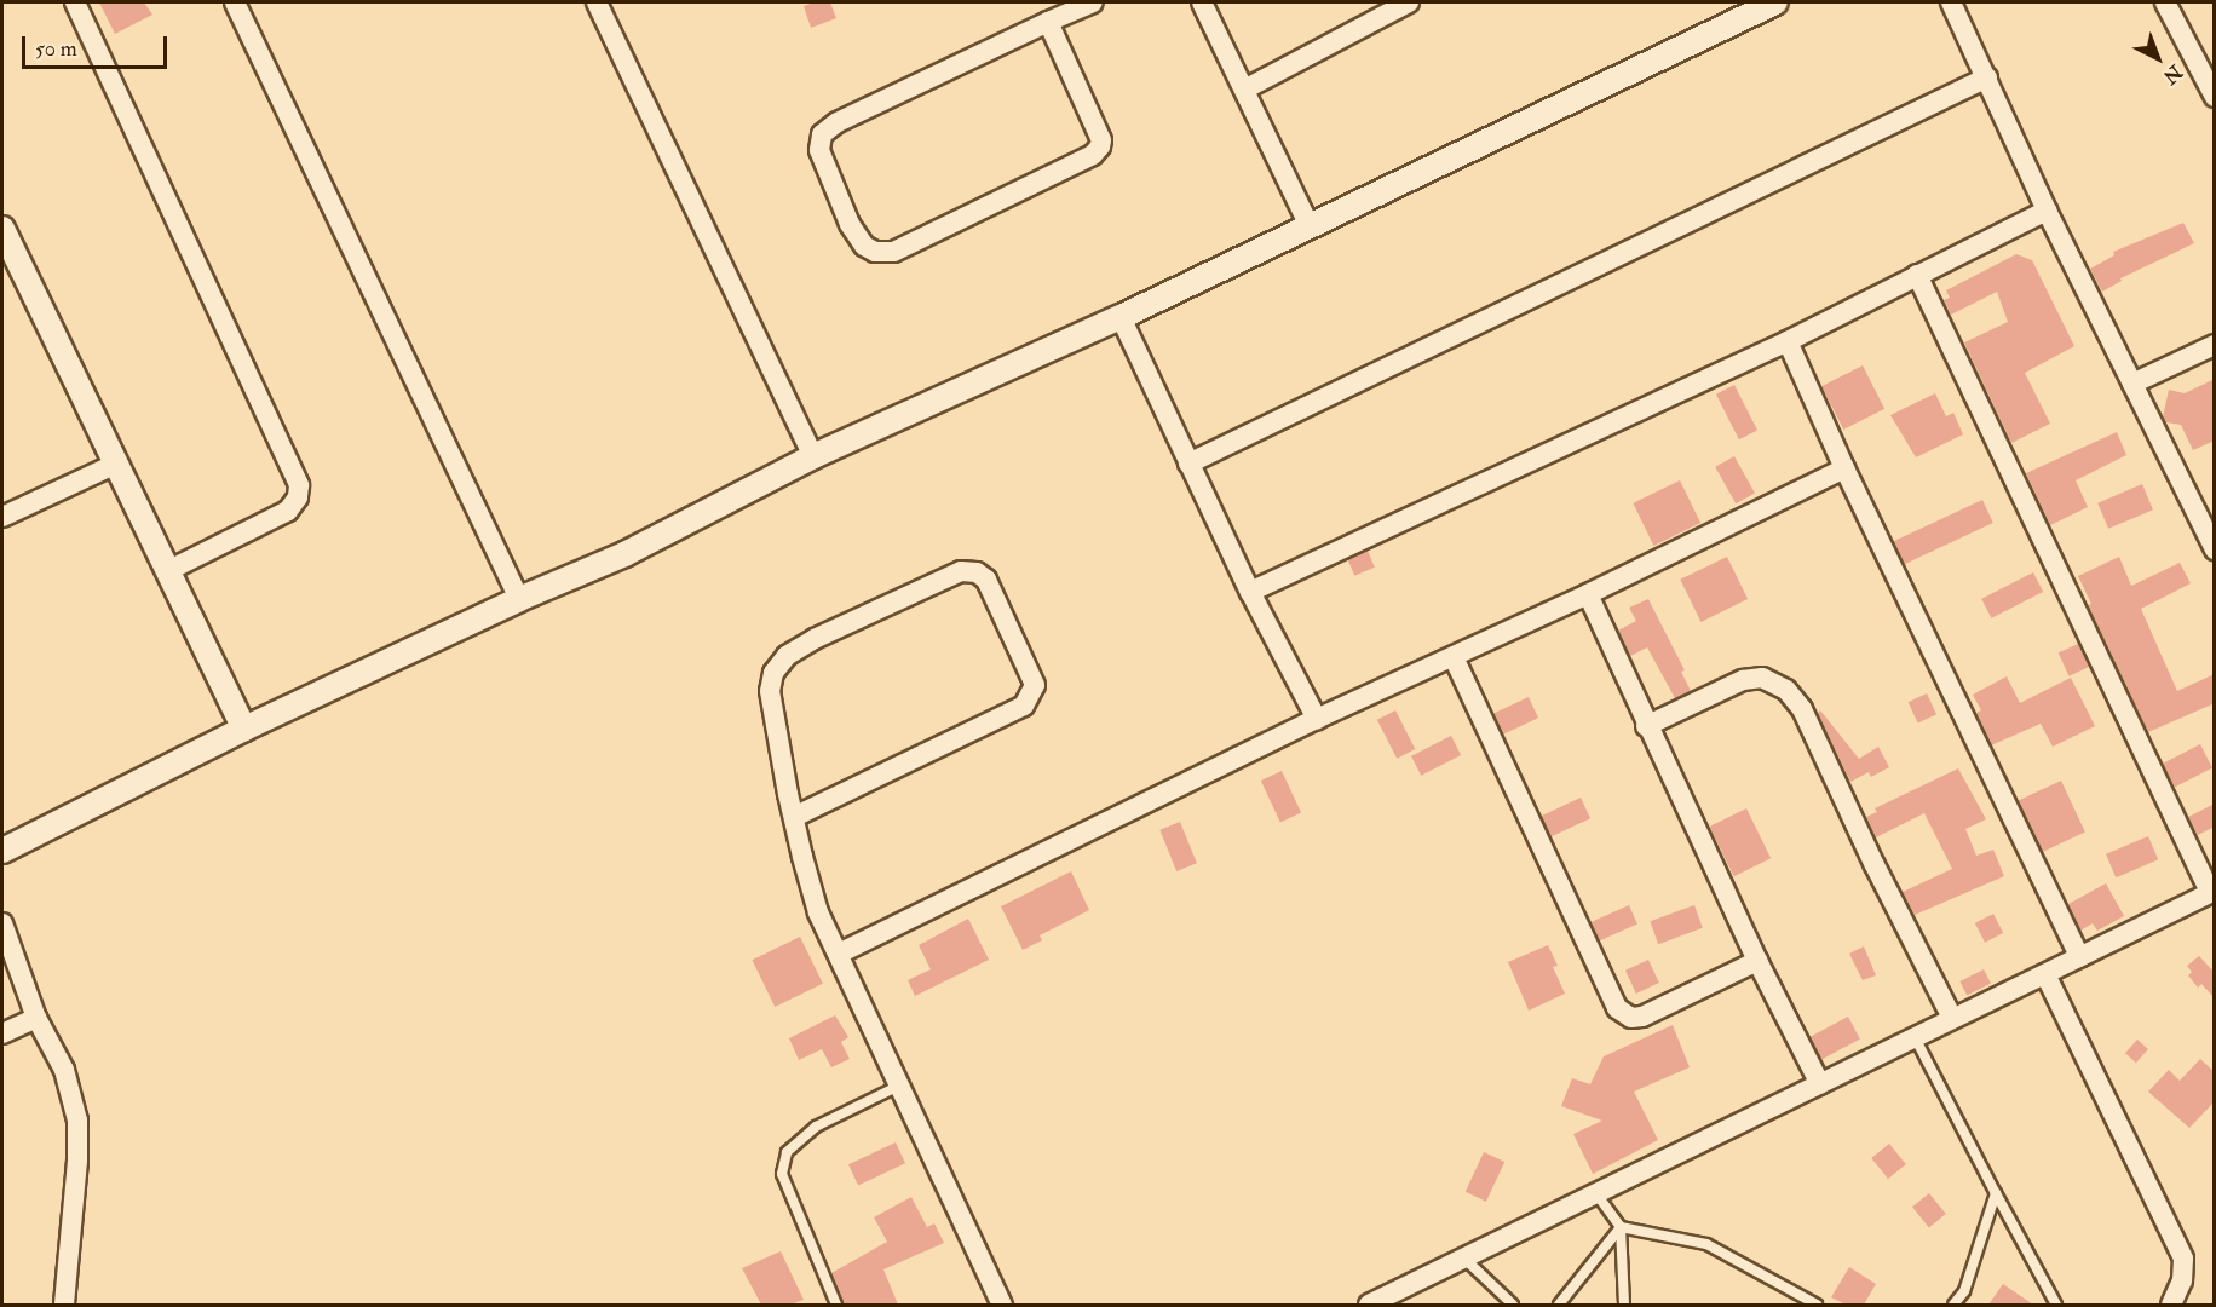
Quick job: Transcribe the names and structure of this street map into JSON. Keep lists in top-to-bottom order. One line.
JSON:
{"scale_bar":"50 m","north":"bottom right"}
